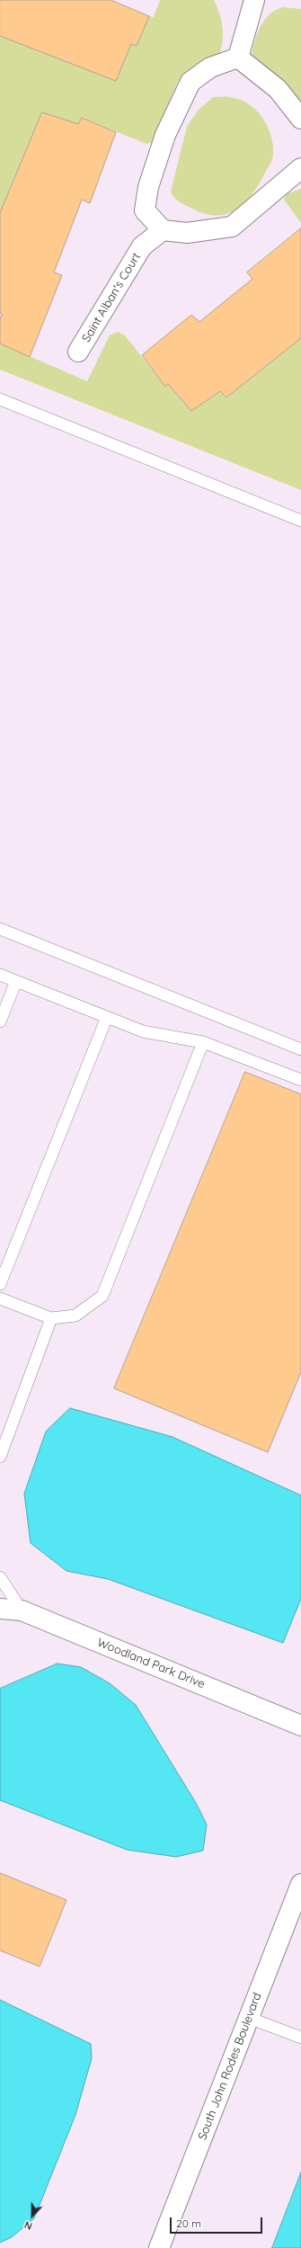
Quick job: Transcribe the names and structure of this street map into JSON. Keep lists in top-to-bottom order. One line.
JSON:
{"streets":{"street":["Saint Alban's Court","Woodland Park Drive","South John Rodes Boulevard"]},"scale_bar":"20 m","north":"bottom"}
